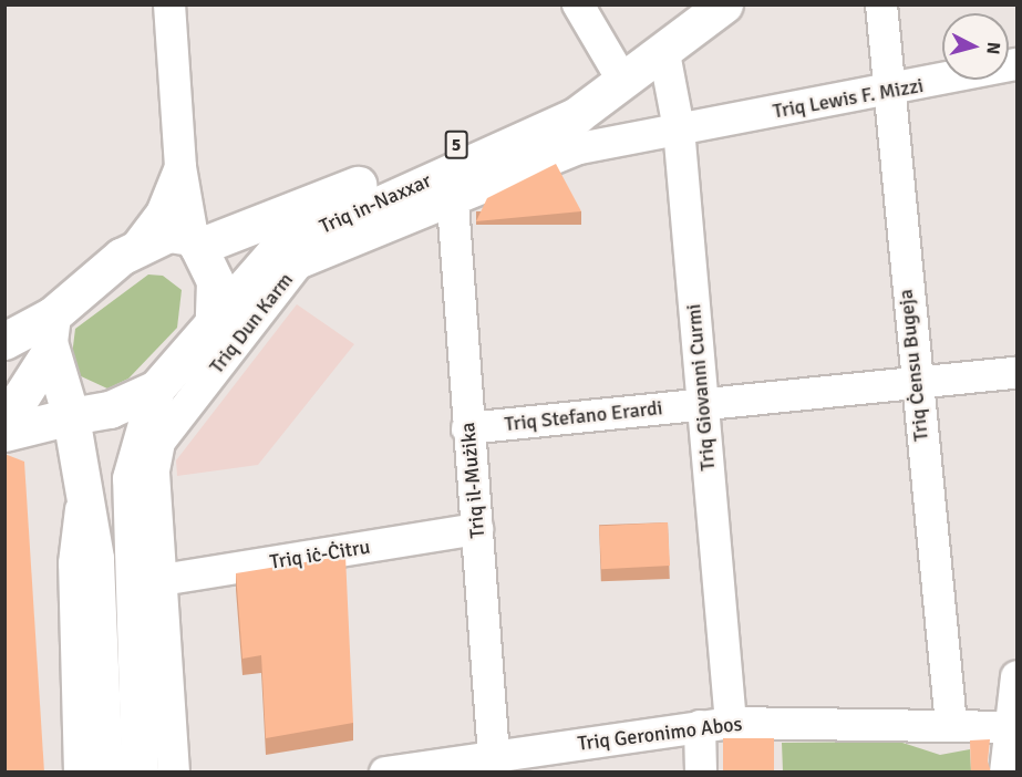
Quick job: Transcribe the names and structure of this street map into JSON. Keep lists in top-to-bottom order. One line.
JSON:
{"streets":{"main road":["5","Triq in-Naxxar"],"street":["Triq Lewis F. Mizzi","Triq Dun Karm","Triq Ċensu Bugeja","Triq Giovanni Curmi","Triq Stefano Erardi","Triq il-Mużika","Triq iċ-Ċitru","Triq Geronimo Abos"]},"crossings":[["Triq Lewis F. Mizzi","Triq Dun Karm"],["Triq Lewis F. Mizzi","Triq Ċensu Bugeja"],["Triq Lewis F. Mizzi","Triq Giovanni Curmi"],["Triq in-Naxxar","Triq Giovanni Curmi"],["Triq Dun Karm","Triq Giovanni Curmi"],["Triq Dun Karm","Triq il-Mużika"],["Triq Dun Karm","Triq iċ-Ċitru"],["Triq Ċensu Bugeja","Triq Stefano Erardi"],["Triq Ċensu Bugeja","Triq Geronimo Abos"],["Triq Giovanni Curmi","Triq Stefano Erardi"],["Triq Giovanni Curmi","Triq Geronimo Abos"],["Triq Stefano Erardi","Triq il-Mużika"],["Triq il-Mużika","Triq iċ-Ċitru"],["Triq il-Mużika","Triq Geronimo Abos"]],"north":"right"}
